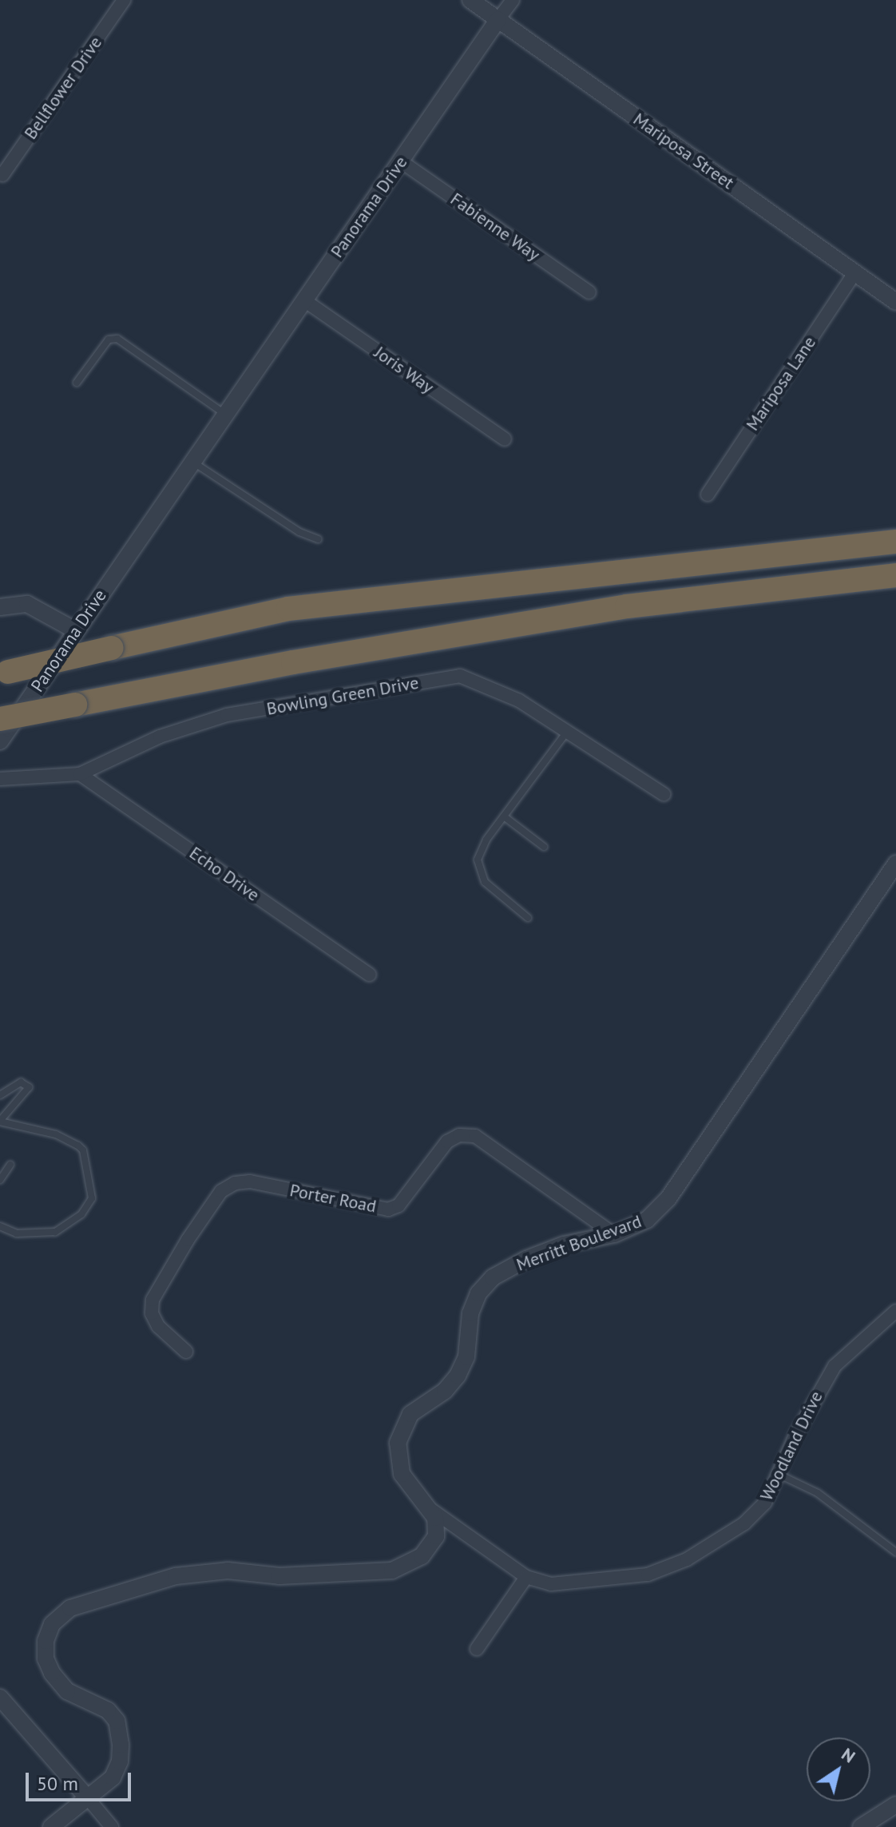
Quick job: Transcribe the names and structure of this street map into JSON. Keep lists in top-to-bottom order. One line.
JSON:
{"streets":{"street":["Bellflower Drive","Mariposa Street","Panorama Drive","Fabienne Way","Joris Way","Mariposa Lane","Bowling Green Drive","Echo Drive","Porter Road","Merritt Boulevard","Woodland Drive"]},"crossings":[["Mariposa Street","Panorama Drive"],["Mariposa Street","Mariposa Lane"],["Panorama Drive","Fabienne Way"],["Panorama Drive","Joris Way"],["Bowling Green Drive","Echo Drive"],["Porter Road","Merritt Boulevard"],["Merritt Boulevard","Woodland Drive"]],"scale_bar":"50 m","north":"top right"}
